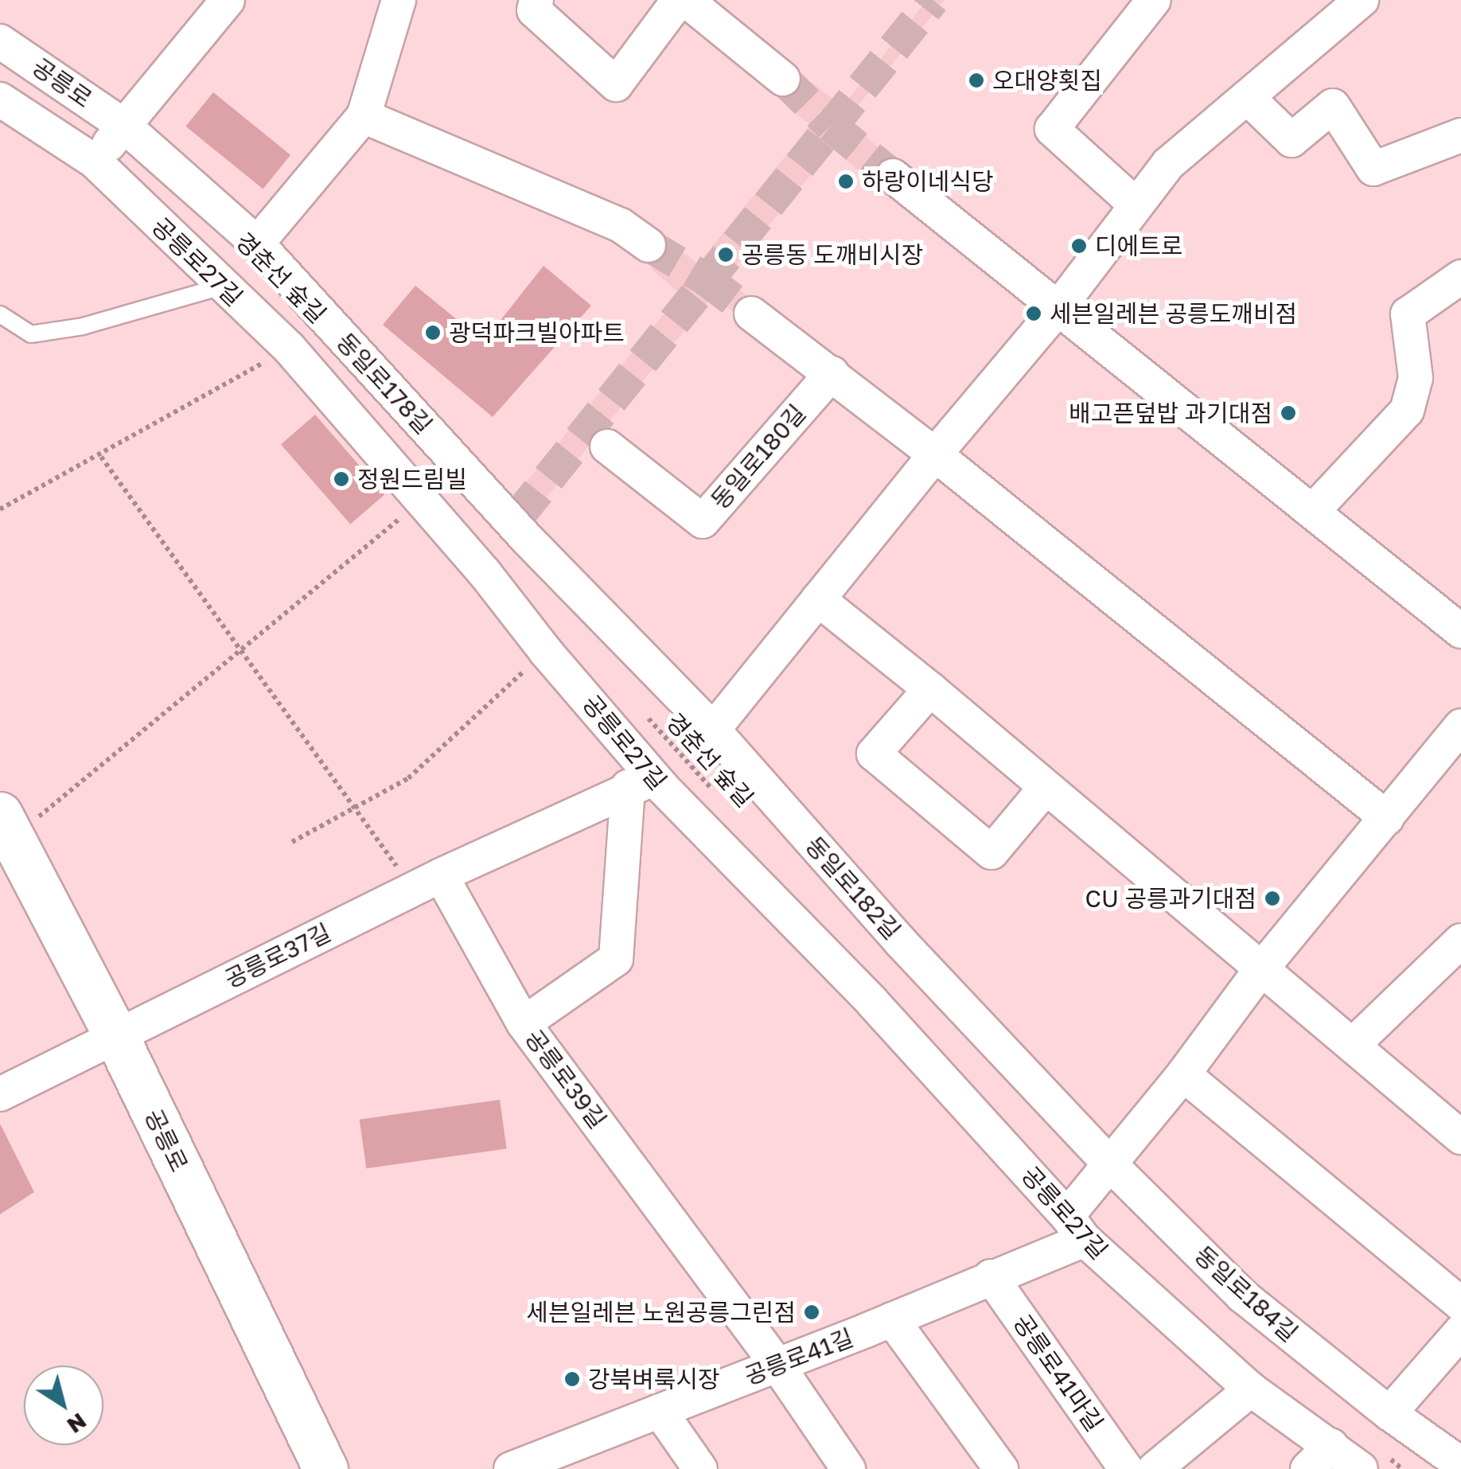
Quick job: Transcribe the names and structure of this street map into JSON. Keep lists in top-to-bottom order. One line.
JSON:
{"streets":{"street":["공릉로","공릉로27길","동일로178길","동일로180길","동일로182길","공릉로37길","공릉로39길","동일로184길","공릉로41길","공릉로41마길"],"path":["경춘선 숲길"]},"crossings":[["공릉로","동일로178길"],["공릉로","공릉로37길"],["공릉로27길","공릉로37길"],["공릉로27길","공릉로39길"],["공릉로27길","공릉로41길"],["동일로178길","동일로182길"],["동일로182길","동일로184길"],["공릉로37길","공릉로39길"],["공릉로39길","공릉로41길"],["공릉로41길","공릉로41마길"]],"places":["오대양횟집","하랑이네식당","디에트로","공릉동 도깨비시장","세븐일레븐 공릉도깨비점","광덕파크빌아파트","배고픈덮밥 과기대점","정원드림빌","CU 공릉과기대점","세븐일레븐 노원공릉그린점","강북벼룩시장"],"north":"bottom right"}
